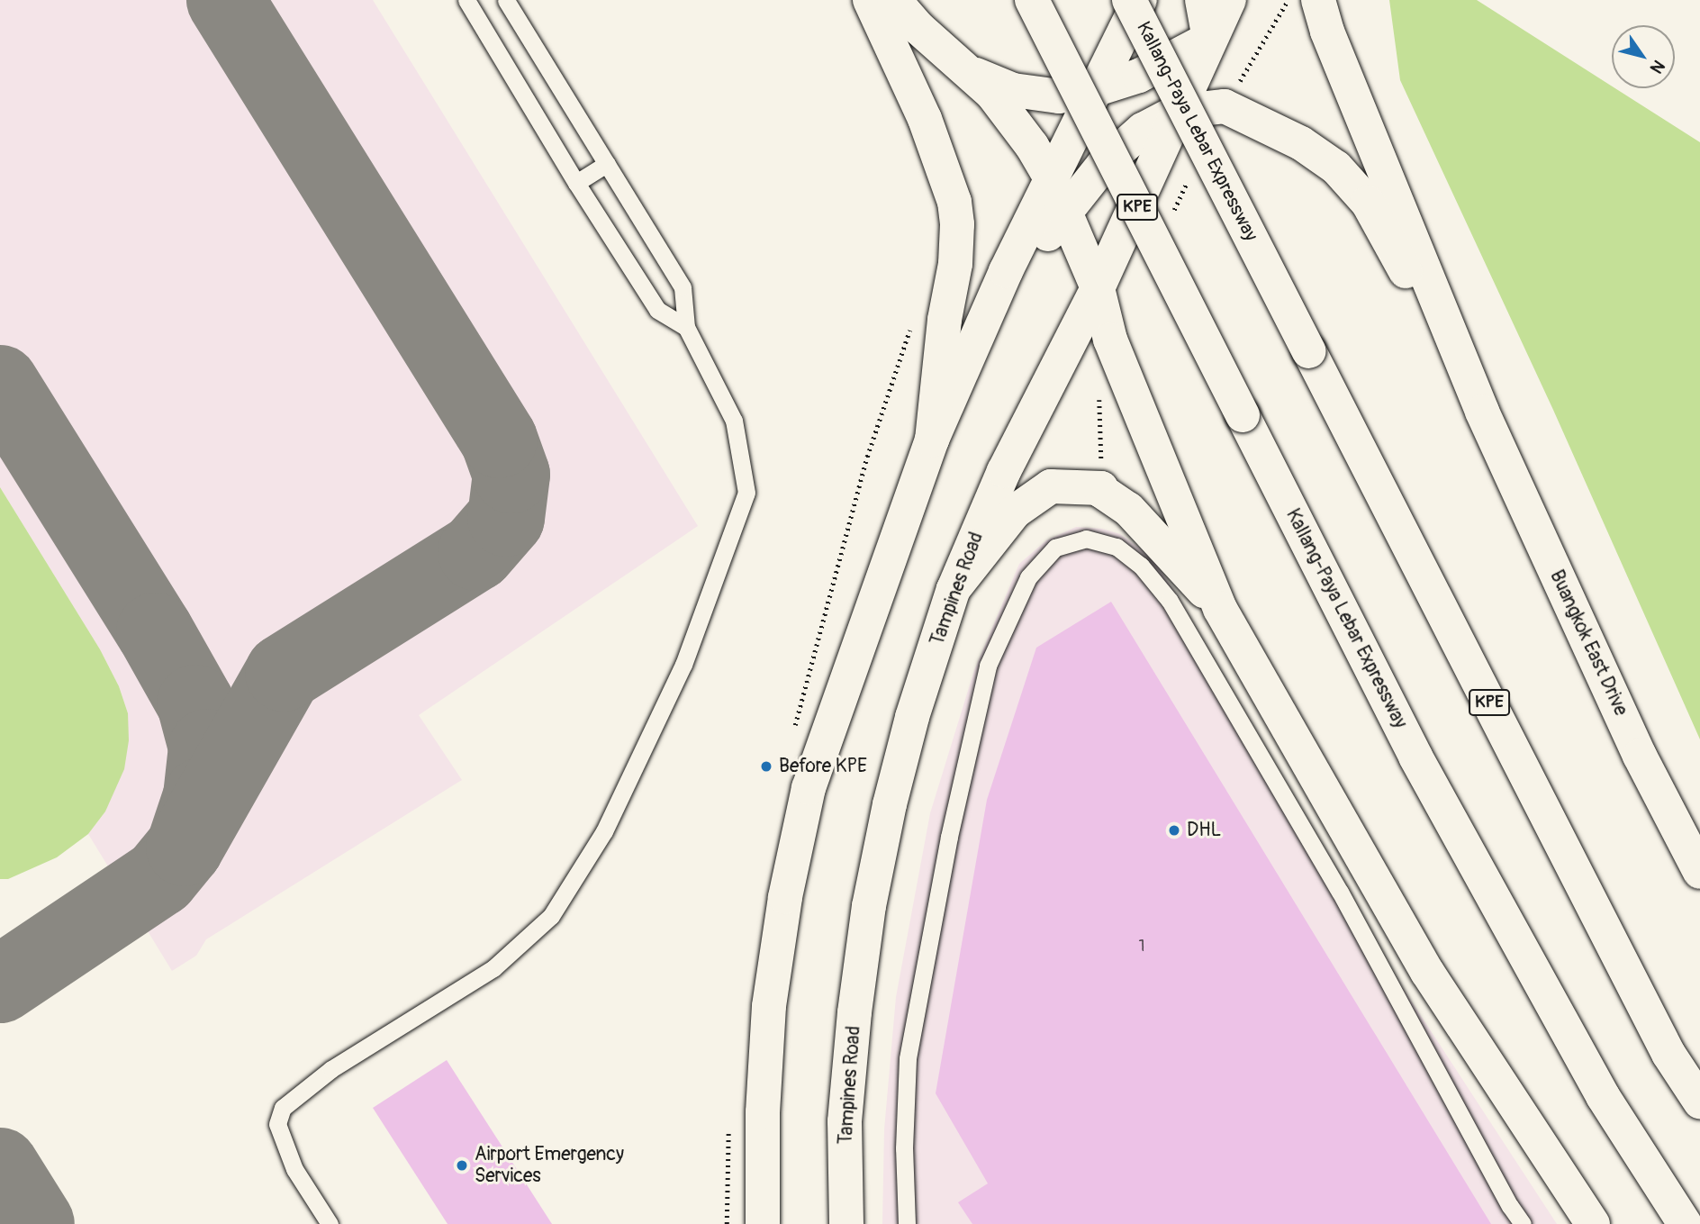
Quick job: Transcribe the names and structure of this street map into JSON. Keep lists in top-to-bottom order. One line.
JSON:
{"streets":{"main road":["Kallang-Paya Lebar Expressway","KPE","Tampines Road","Buangkok East Drive"]},"places":["Before KPE","DHL","Airport Emergency Services"],"house_numbers":["1"],"north":"bottom right"}
